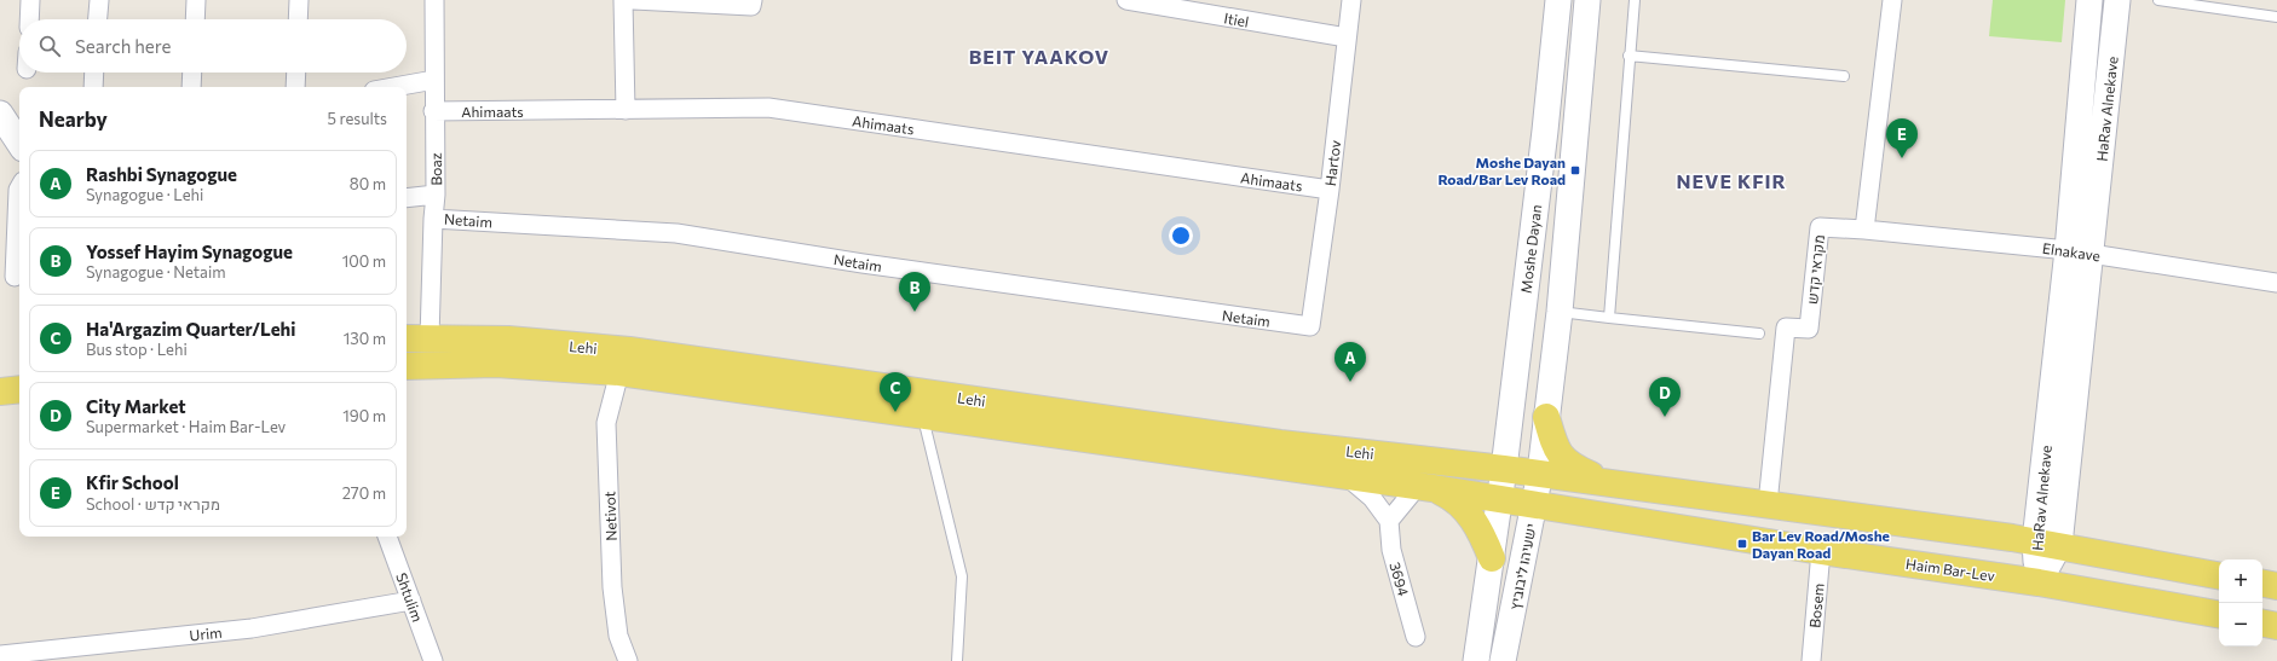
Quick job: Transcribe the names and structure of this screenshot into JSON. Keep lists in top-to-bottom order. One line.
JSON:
{"streets":{"main road":["Lehi","Haim Bar-Lev"],"street":["Itiel","HaRav Alnekave","Ahimaats","Hartov","Boaz","Netaim","Moshe Dayan","Elnakave","מקראי קדש","Netivot","ישעיהו ליבוביץ","3694","Shtulim","Bosem","Urim"]},"crossings":[["Itiel","Hartov"],["HaRav Alnekave","Elnakave"],["HaRav Alnekave","Haim Bar-Lev"],["Ahimaats","Hartov"],["Ahimaats","Boaz"],["Hartov","Netaim"],["Boaz","Netaim"],["Boaz","Lehi"],["Moshe Dayan","Lehi"],["Moshe Dayan","ישעיהו ליבוביץ"],["Elnakave","מקראי קדש"],["Lehi","Netivot"],["Lehi","ישעיהו ליבוביץ"],["Lehi","Haim Bar-Lev"],["ישעיהו ליבוביץ","Haim Bar-Lev"],["Haim Bar-Lev","Bosem"],["Shtulim","Urim"]],"districts":["BEIT YAAKOV","NEVE KFIR"],"places":{"transit":["Moshe Dayan Road/Bar Lev Road","Bar Lev Road/Moshe Dayan Road"]},"page":{"search":"Search here","heading":["Nearby","5 results"],"pins":["E","B","A","C","D"],"list":[{"mark":"A","name":"Rashbi Synagogue","note":"Synagogue · Lehi","value":"80 m"},{"mark":"B","name":"Yossef Hayim Synagogue","note":"Synagogue · Netaim","value":"100 m"},{"mark":"C","name":"Ha'Argazim Quarter/Lehi","note":"Bus stop · Lehi","value":"130 m"},{"mark":"D","name":"City Market","note":"Supermarket · Haim Bar-Lev","value":"190 m"},{"mark":"E","name":"Kfir School","note":"School · מקראי קדש","value":"270 m"}],"map_buttons":["+","−"]}}
